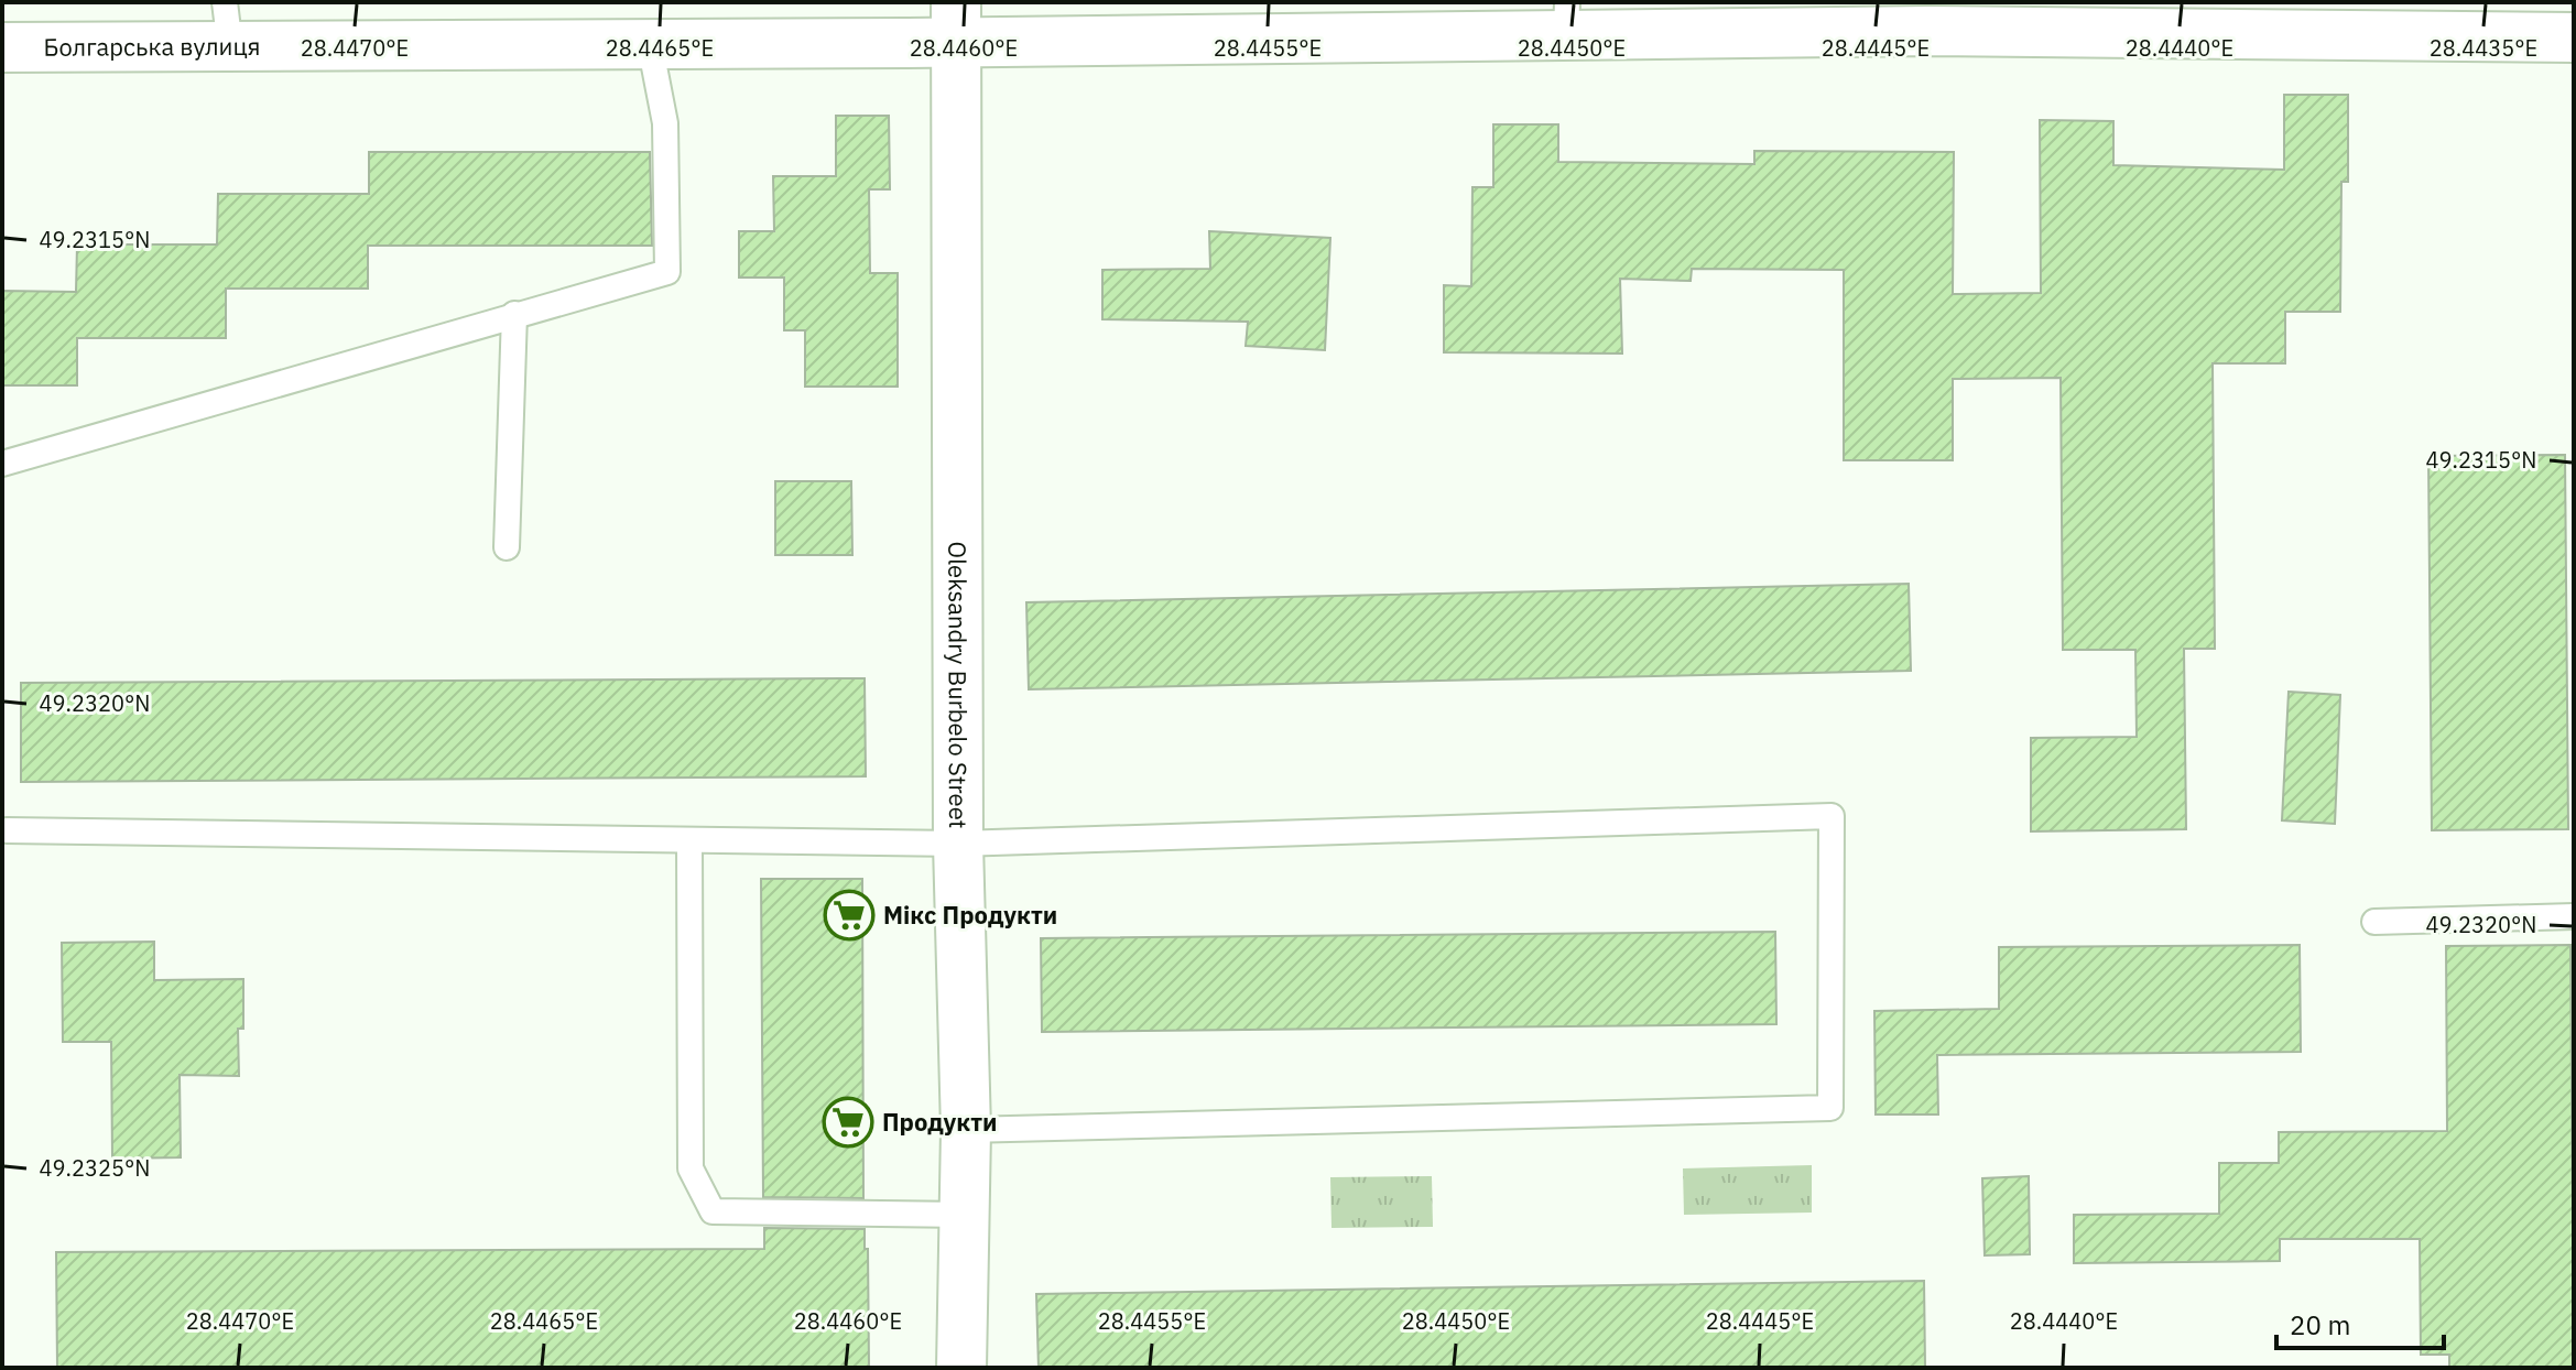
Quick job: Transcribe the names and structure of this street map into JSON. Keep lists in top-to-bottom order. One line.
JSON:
{"streets":{"street":["Болгарська вулиця","Oleksandry Burbelo Street"]},"crossings":[["Болгарська вулиця","Oleksandry Burbelo Street"]],"places":{"supermarket":["Мікс Продукти","Продукти"]},"scale_bar":"20 m","coordinates":["28.4470°E","28.4465°E","28.4460°E","28.4455°E","28.4450°E","28.4445°E","28.4440°E","28.4435°E","49.2315°N","49.2320°N","49.2325°N"]}
